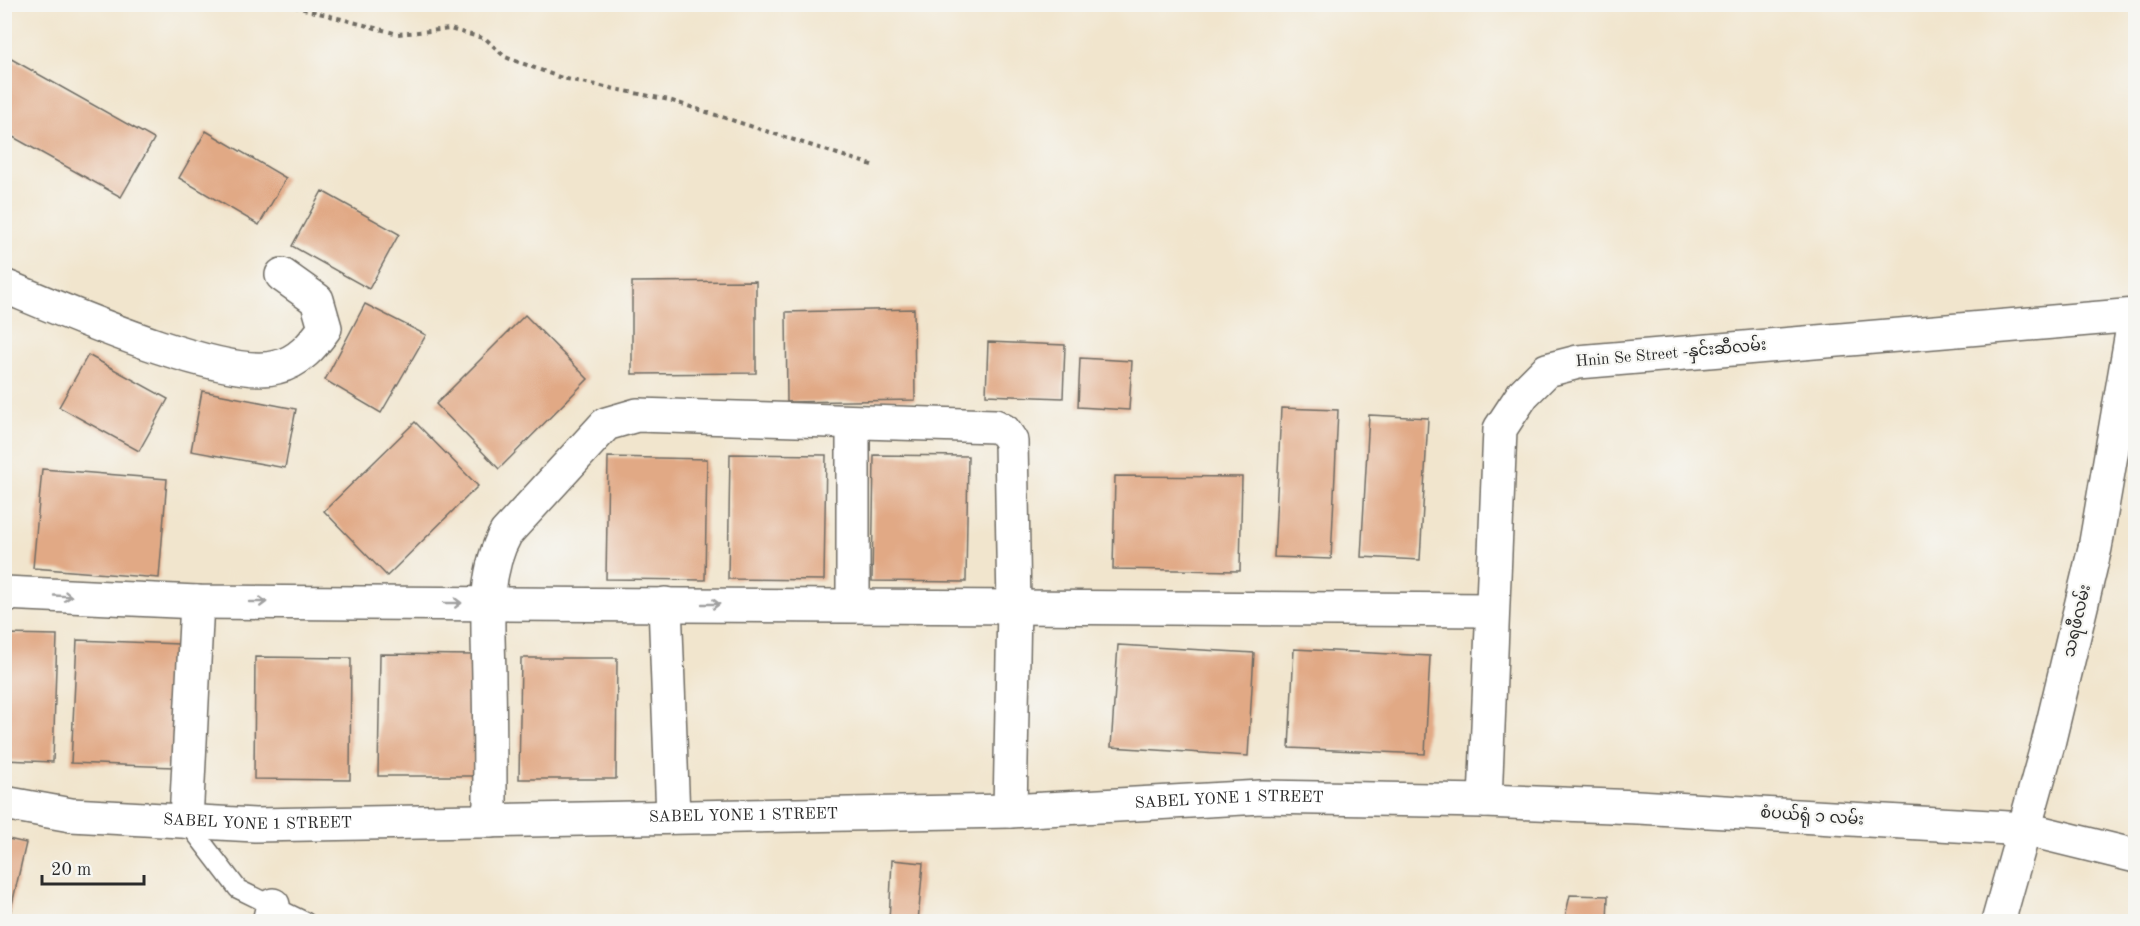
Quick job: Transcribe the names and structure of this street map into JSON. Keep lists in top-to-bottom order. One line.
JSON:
{"streets":{"street":["Hnin Se Street -နှင်းဆီလမ်း","သရဖီလမ်း","SABEL YONE 1 STREET","စံပယ်ရုံ ၁ လမ်း"]},"crossings":[["Hnin Se Street -နှင်းဆီလမ်း","သရဖီလမ်း"],["Hnin Se Street -နှင်းဆီလမ်း","SABEL YONE 1 STREET"],["Hnin Se Street -နှင်းဆီလမ်း","စံပယ်ရုံ ၁ လမ်း"],["သရဖီလမ်း","စံပယ်ရုံ ၁ လမ်း"],["SABEL YONE 1 STREET","စံပယ်ရုံ ၁ လမ်း"]],"scale_bar":"20 m"}
